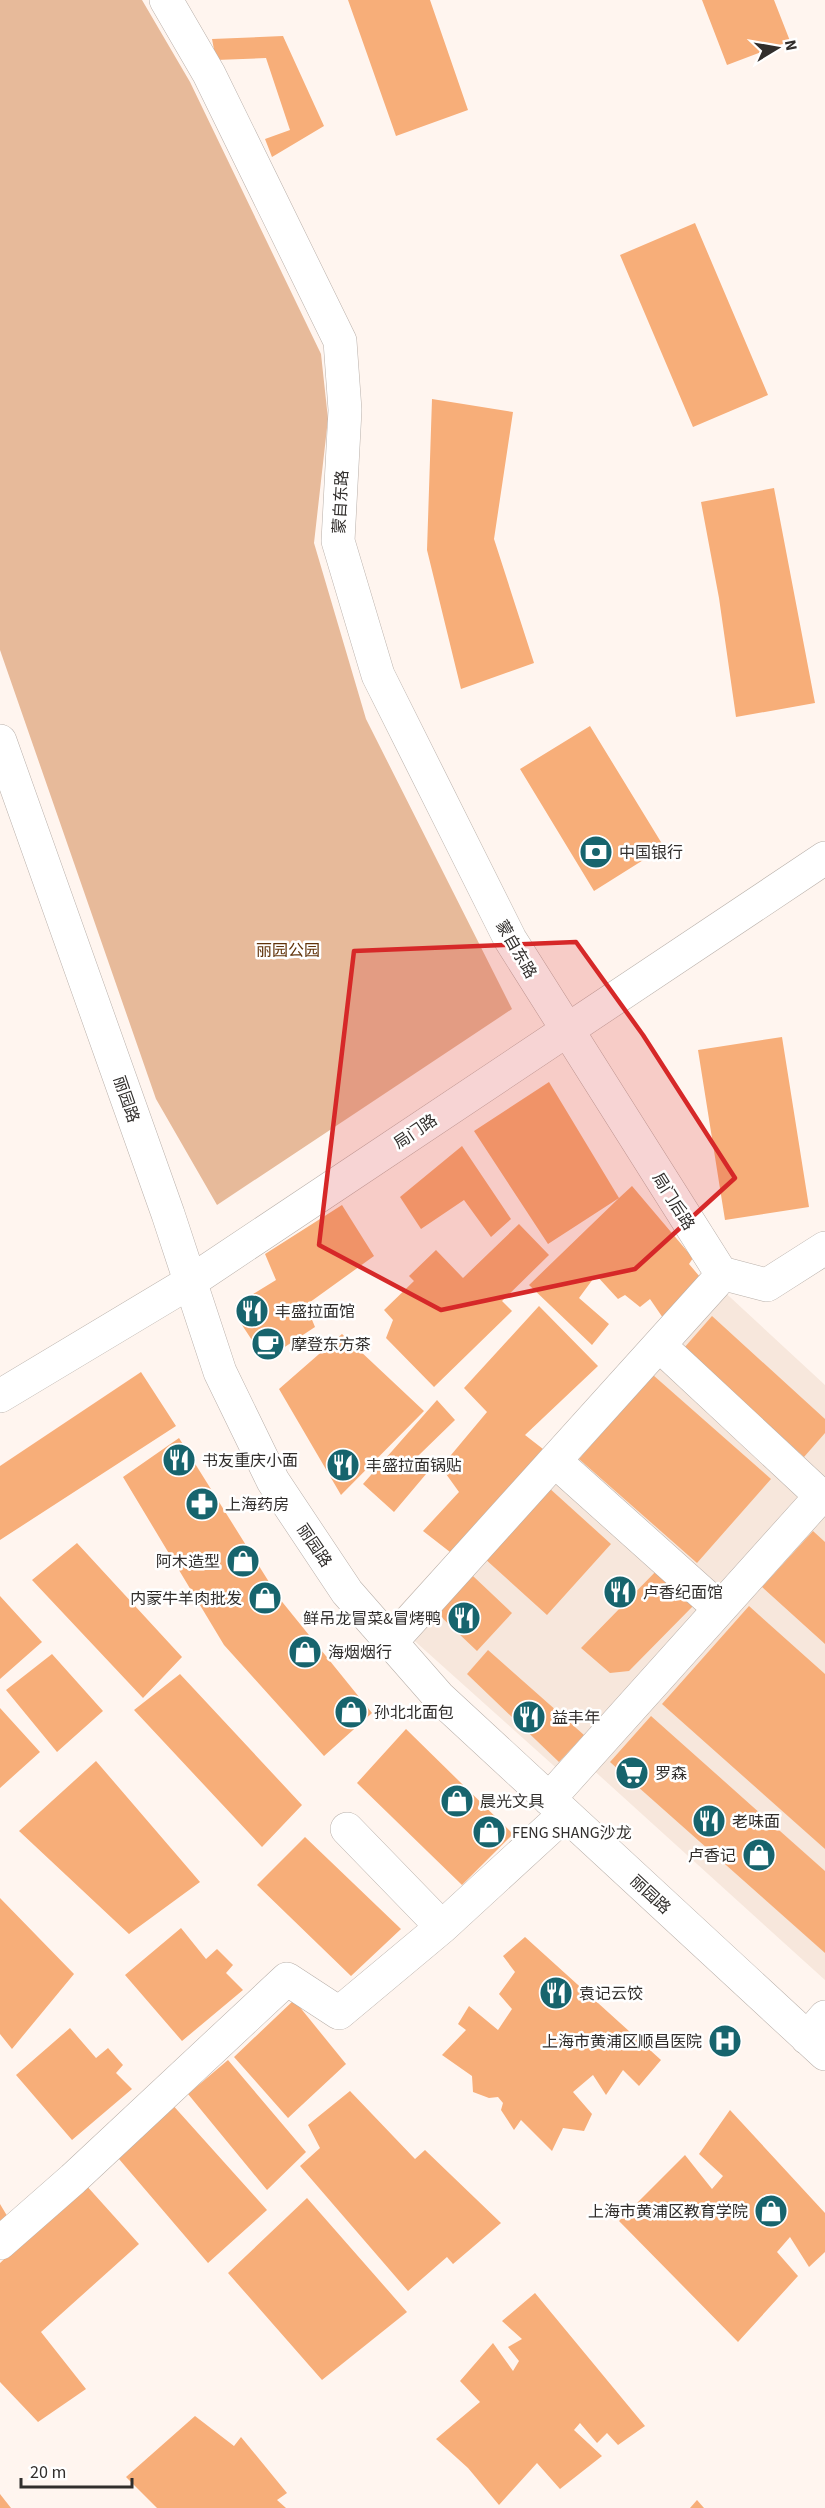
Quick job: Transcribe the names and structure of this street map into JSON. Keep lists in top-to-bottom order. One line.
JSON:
{"streets":{"street":["蒙自东路","丽园路","局门路","局门后路"]},"crossings":[["蒙自东路","局门路"],["蒙自东路","局门后路"],["丽园路","局门路"],["局门路","局门后路"]],"parks":["丽园公园"],"places":{"bank":["中国银行"],"restaurant":["丰盛拉面馆","书友重庆小面","丰盛拉面锅贴","卢香纪面馆","鲜吊龙冒菜&冒烤鸭","益丰年","老味面","袁记云饺"],"cafe":["摩登东方茶"],"pharmacy":["上海药房"],"shop":["阿木造型","内蒙牛羊肉批发","海烟烟行","孙北北面包","晨光文具","FENG SHANG沙龙","卢香记","上海市黄浦区教育学院"],"supermarket":["罗森"],"hospital":["上海市黄浦区顺昌医院"]},"scale_bar":"20 m","north":"right"}
